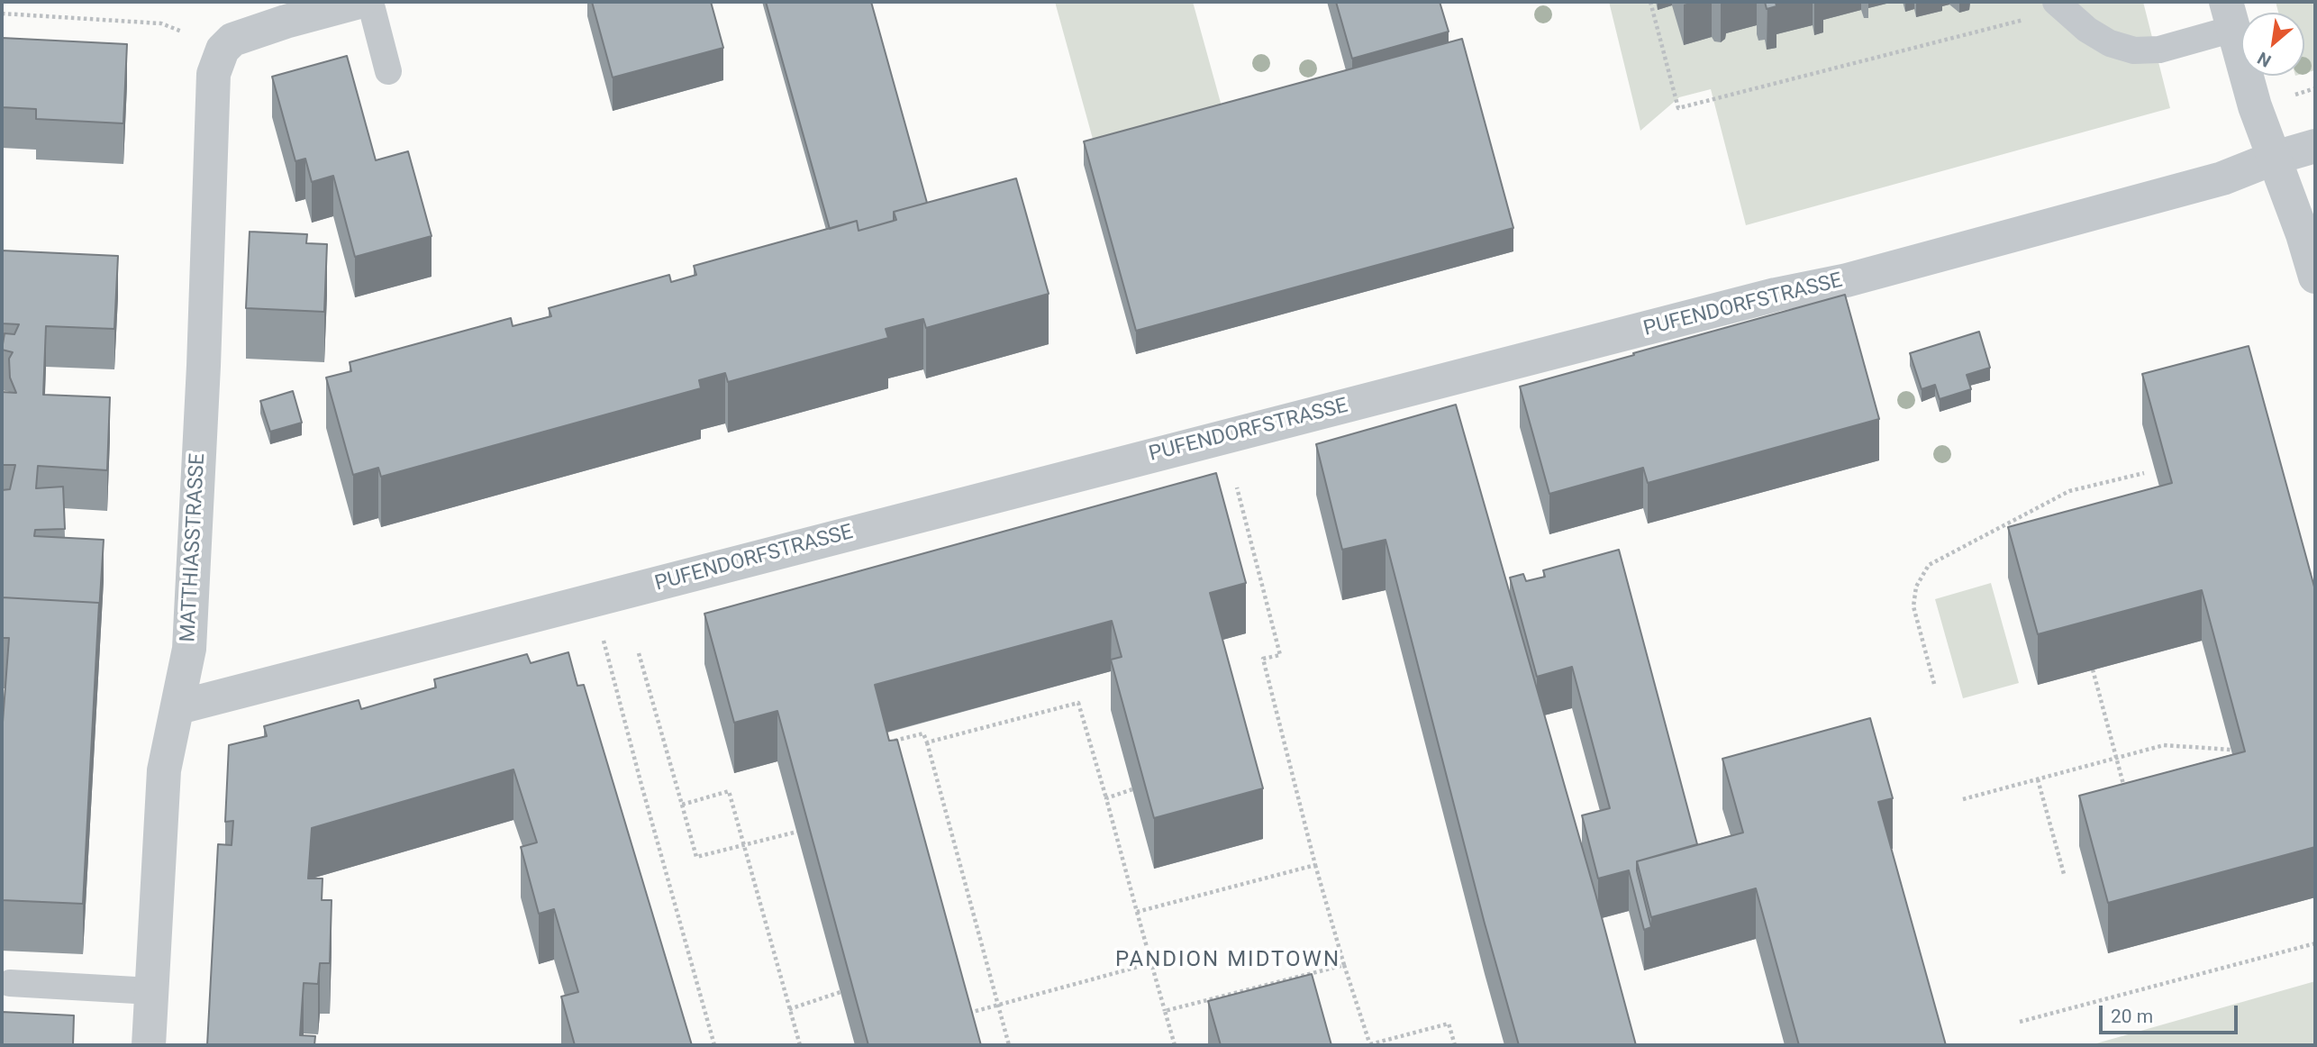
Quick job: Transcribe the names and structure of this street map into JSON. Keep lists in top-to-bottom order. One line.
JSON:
{"streets":{"street":["PUFENDORFSTRASSE","MATTHIASSTRASSE"]},"crossings":[["PUFENDORFSTRASSE","MATTHIASSTRASSE"]],"districts":["PANDION MIDTOWN"],"scale_bar":"20 m","north":"bottom left"}
